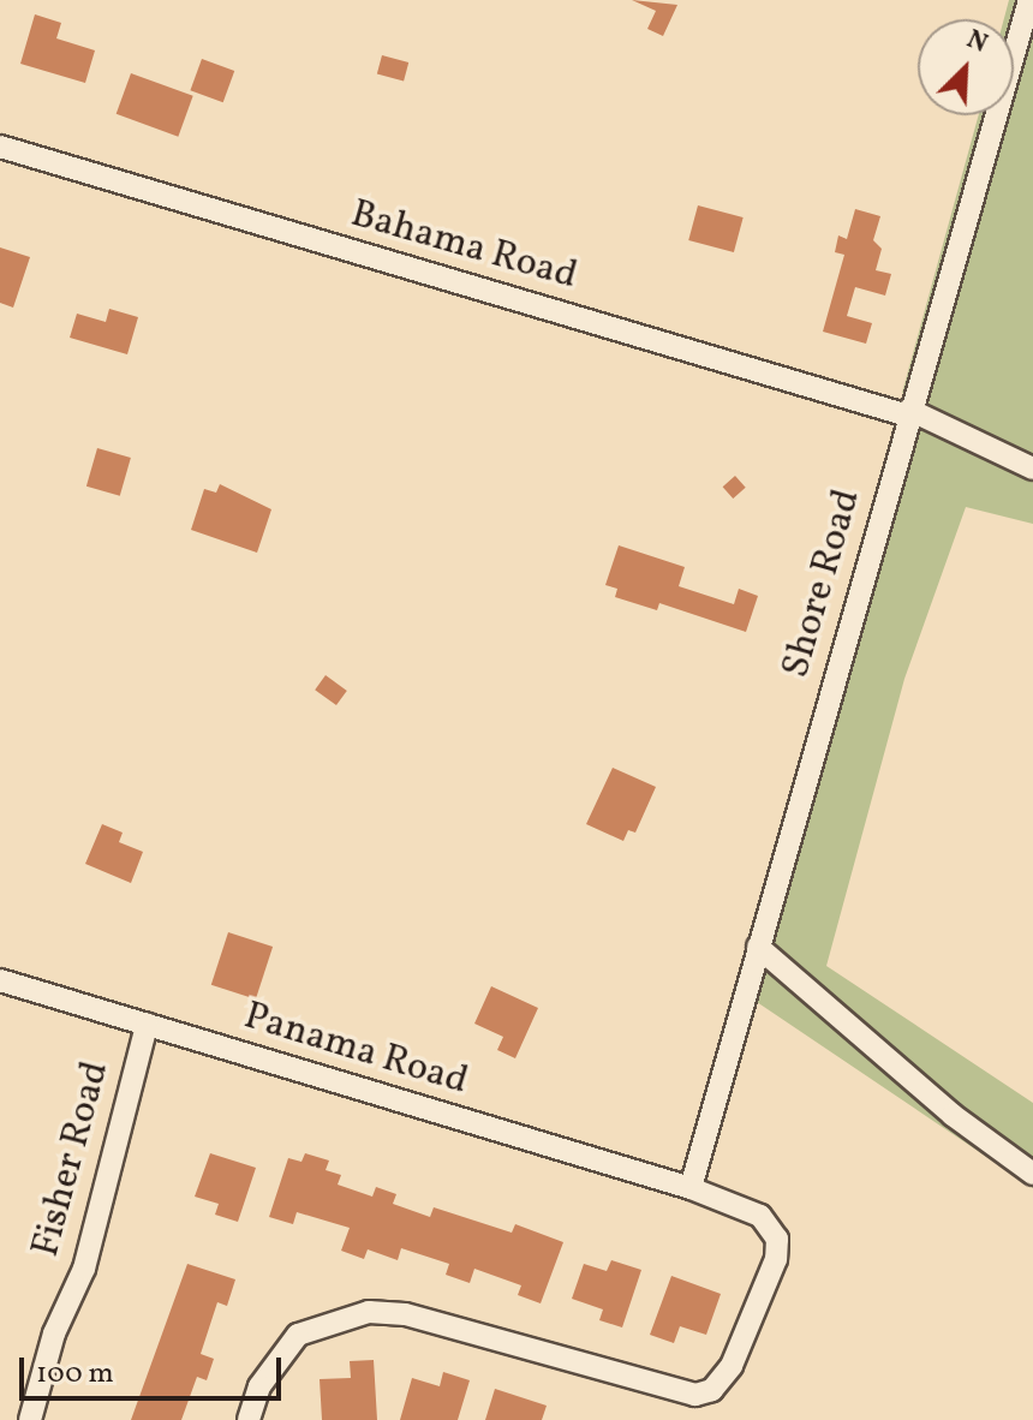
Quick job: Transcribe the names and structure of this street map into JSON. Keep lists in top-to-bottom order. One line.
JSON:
{"streets":{"street":["Bahama Road","Shore Road","Panama Road","Fisher Road"]},"crossings":[["Bahama Road","Shore Road"],["Shore Road","Panama Road"],["Panama Road","Fisher Road"]],"scale_bar":"100 m","north":"top right"}
